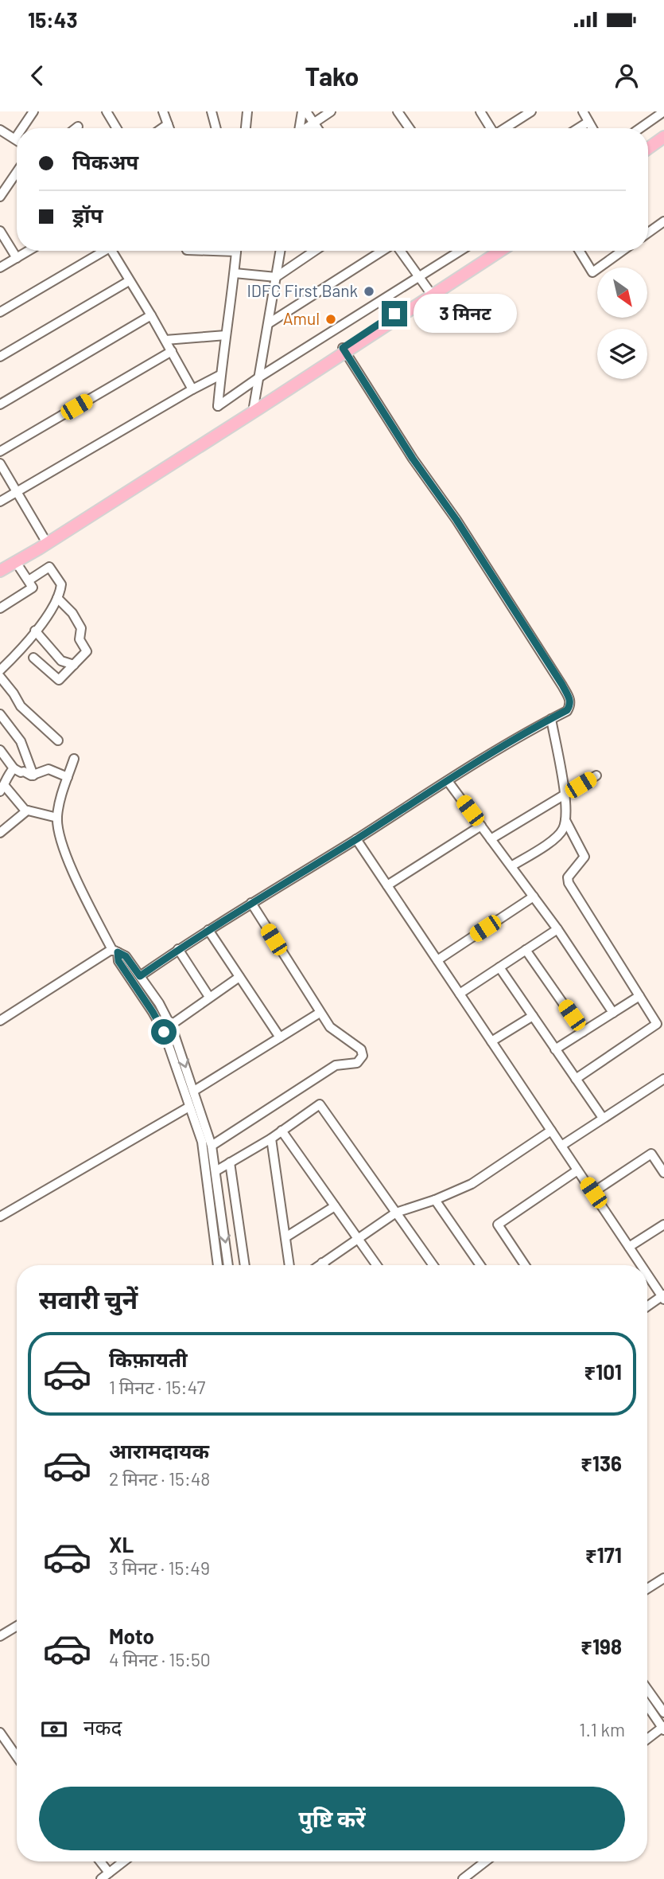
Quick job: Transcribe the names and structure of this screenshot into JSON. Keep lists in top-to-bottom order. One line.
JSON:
{"places":["IDFC First Bank","Amul"],"north":"bottom right","page":{"status":"15:43","header":"Tako","banner":["पिकअप","ड्रॉप"],"bubble":"3 मिनट","heading":"सवारी चुनें","list":[{"name":"किफ़ायती","note":"1 मिनट · 15:47","value":"₹101"},{"name":"आरामदायक","note":"2 मिनट · 15:48","value":"₹136"},{"name":"XL","note":"3 मिनट · 15:49","value":"₹171"},{"name":"Moto","note":"4 मिनट · 15:50","value":"₹198"}],"pay":["नकद","1.1 km"],"buttons":"पुष्टि करें"}}
